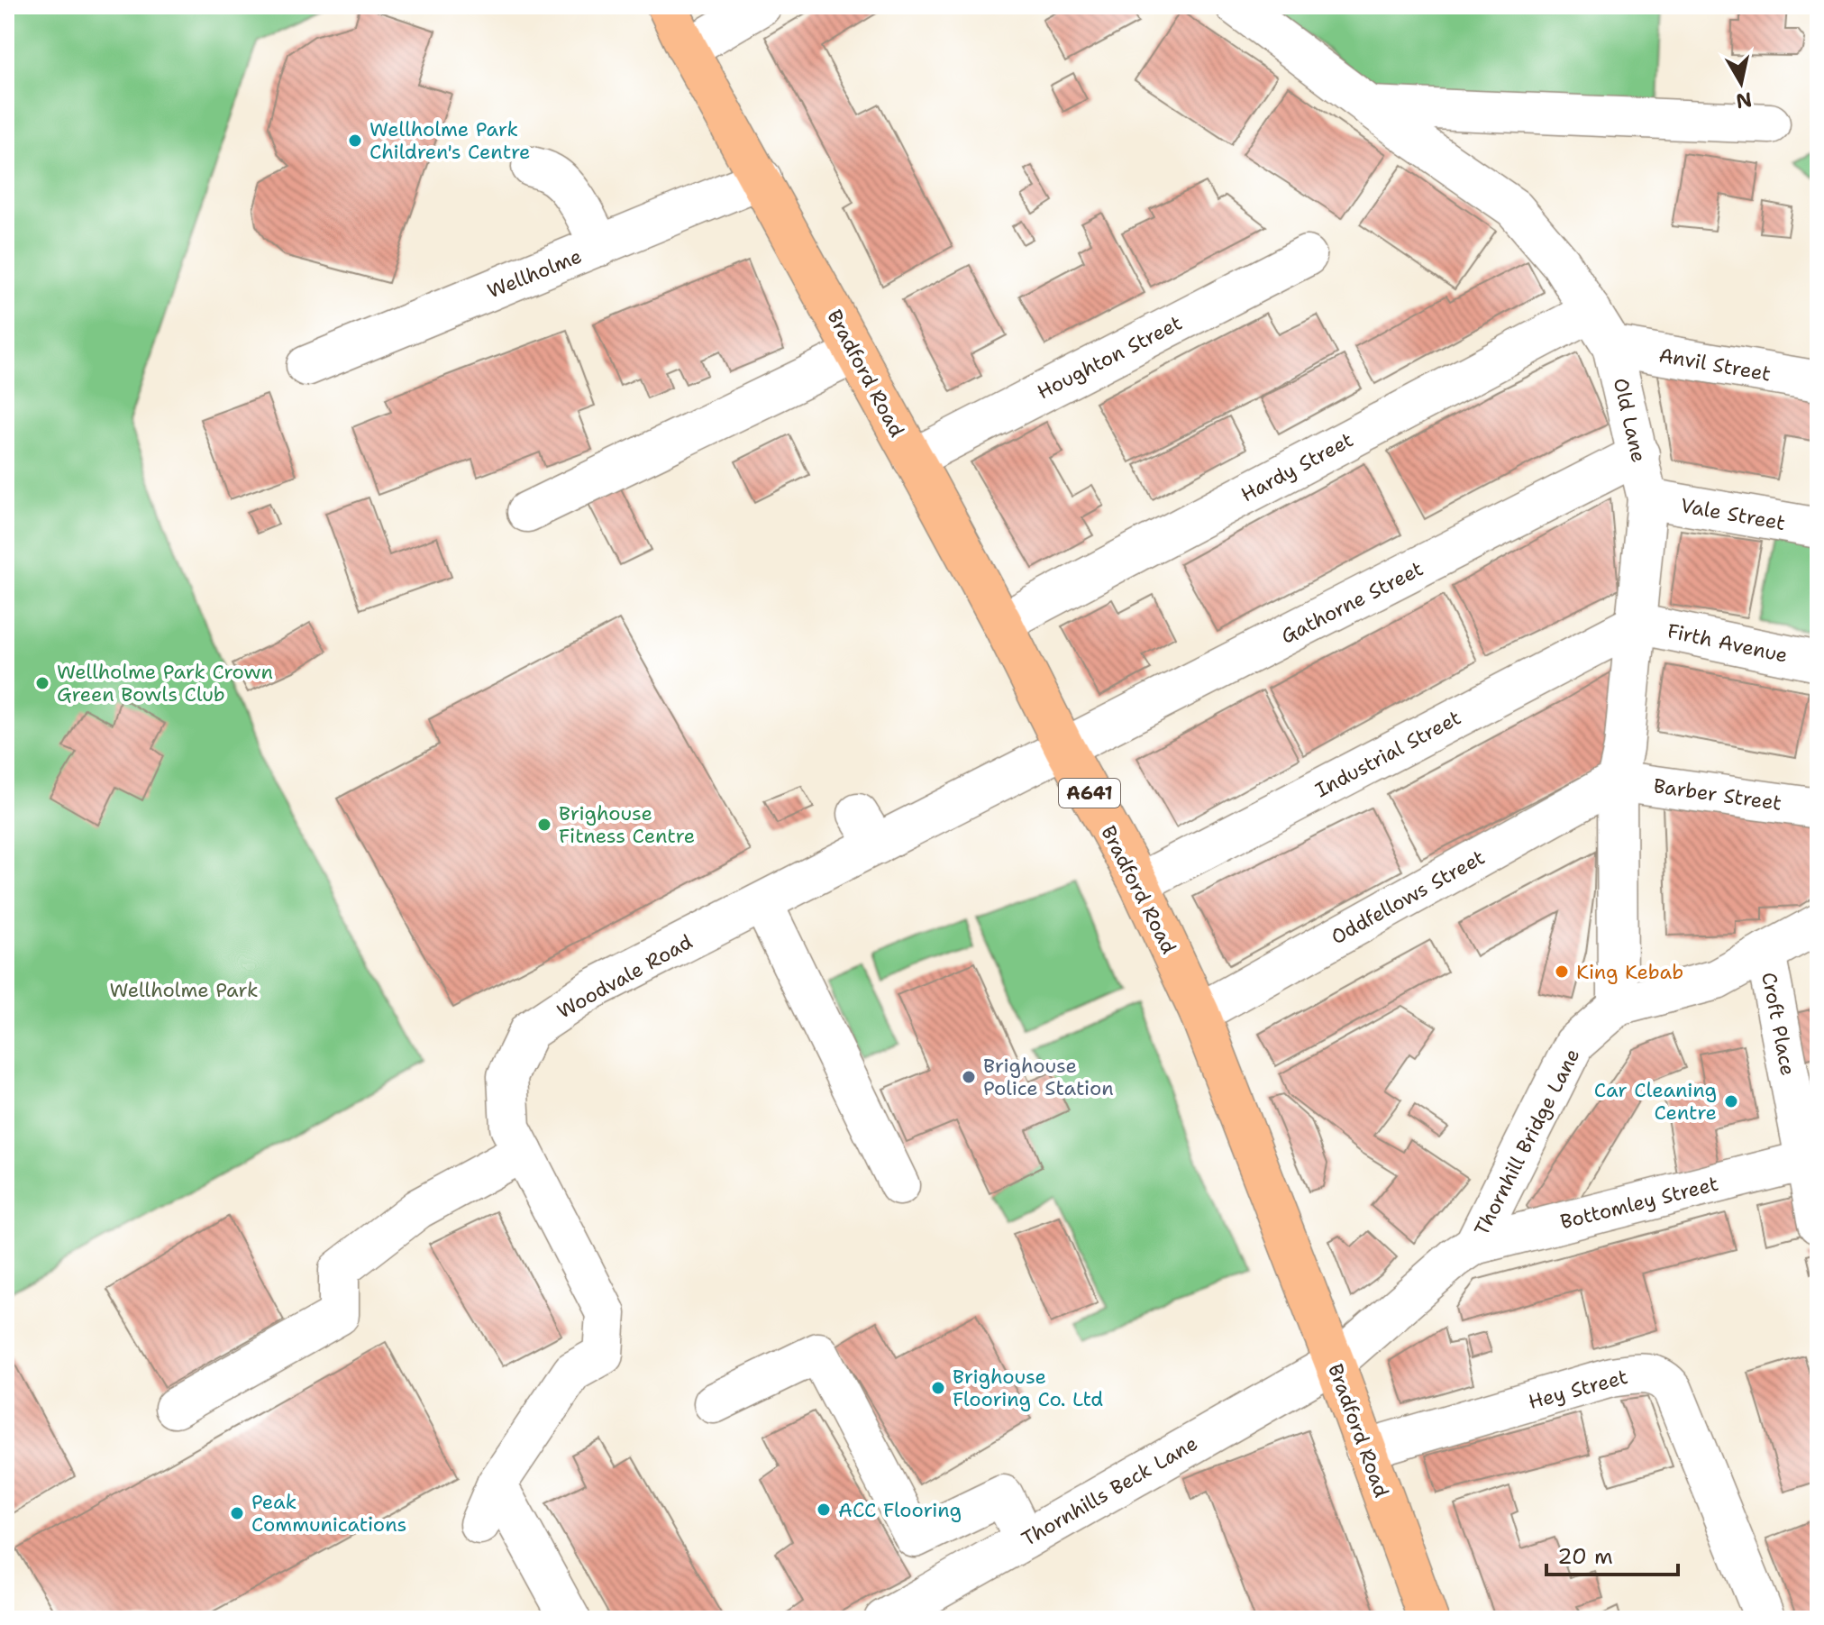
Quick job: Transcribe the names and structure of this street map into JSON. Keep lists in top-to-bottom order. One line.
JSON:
{"streets":{"main road":["Bradford Road","A641"],"street":["Wellholme","Houghton Street","Anvil Street","Old Lane","Hardy Street","Vale Street","Gathorne Street","Firth Avenue","Industrial Street","Barber Street","Oddfellows Street","Woodvale Road","Croft Place","Thornhill Bridge Lane","Bottomley Street","Hey Street","Thornhills Beck Lane"]},"crossings":[["Wellholme","Bradford Road"],["Houghton Street","Bradford Road"],["Anvil Street","Old Lane"],["Bradford Road","Hardy Street"],["Bradford Road","Gathorne Street"],["Bradford Road","Industrial Street"],["Bradford Road","Oddfellows Street"],["Bradford Road","Woodvale Road"],["Bradford Road","Thornhill Bridge Lane"],["Bradford Road","Hey Street"],["Bradford Road","Thornhills Beck Lane"],["Old Lane","Hardy Street"],["Old Lane","Vale Street"],["Old Lane","Gathorne Street"],["Old Lane","Firth Avenue"],["Old Lane","Industrial Street"],["Old Lane","Barber Street"],["Old Lane","Oddfellows Street"],["Old Lane","Thornhill Bridge Lane"],["Gathorne Street","Woodvale Road"],["Firth Avenue","Industrial Street"],["Barber Street","Oddfellows Street"],["Croft Place","Thornhill Bridge Lane"],["Croft Place","Bottomley Street"],["Thornhill Bridge Lane","Bottomley Street"],["Thornhill Bridge Lane","Thornhills Beck Lane"]],"parks":["Wellholme Park"],"places":["Wellholme Park Children's Centre","Wellholme Park Crown Green Bowls Club","Brighouse Fitness Centre","King Kebab","Brighouse Police Station","Car Cleaning Centre","Brighouse Flooring Co. Ltd","ACC Flooring","Peak Communications"],"scale_bar":"20 m","north":"bottom"}
